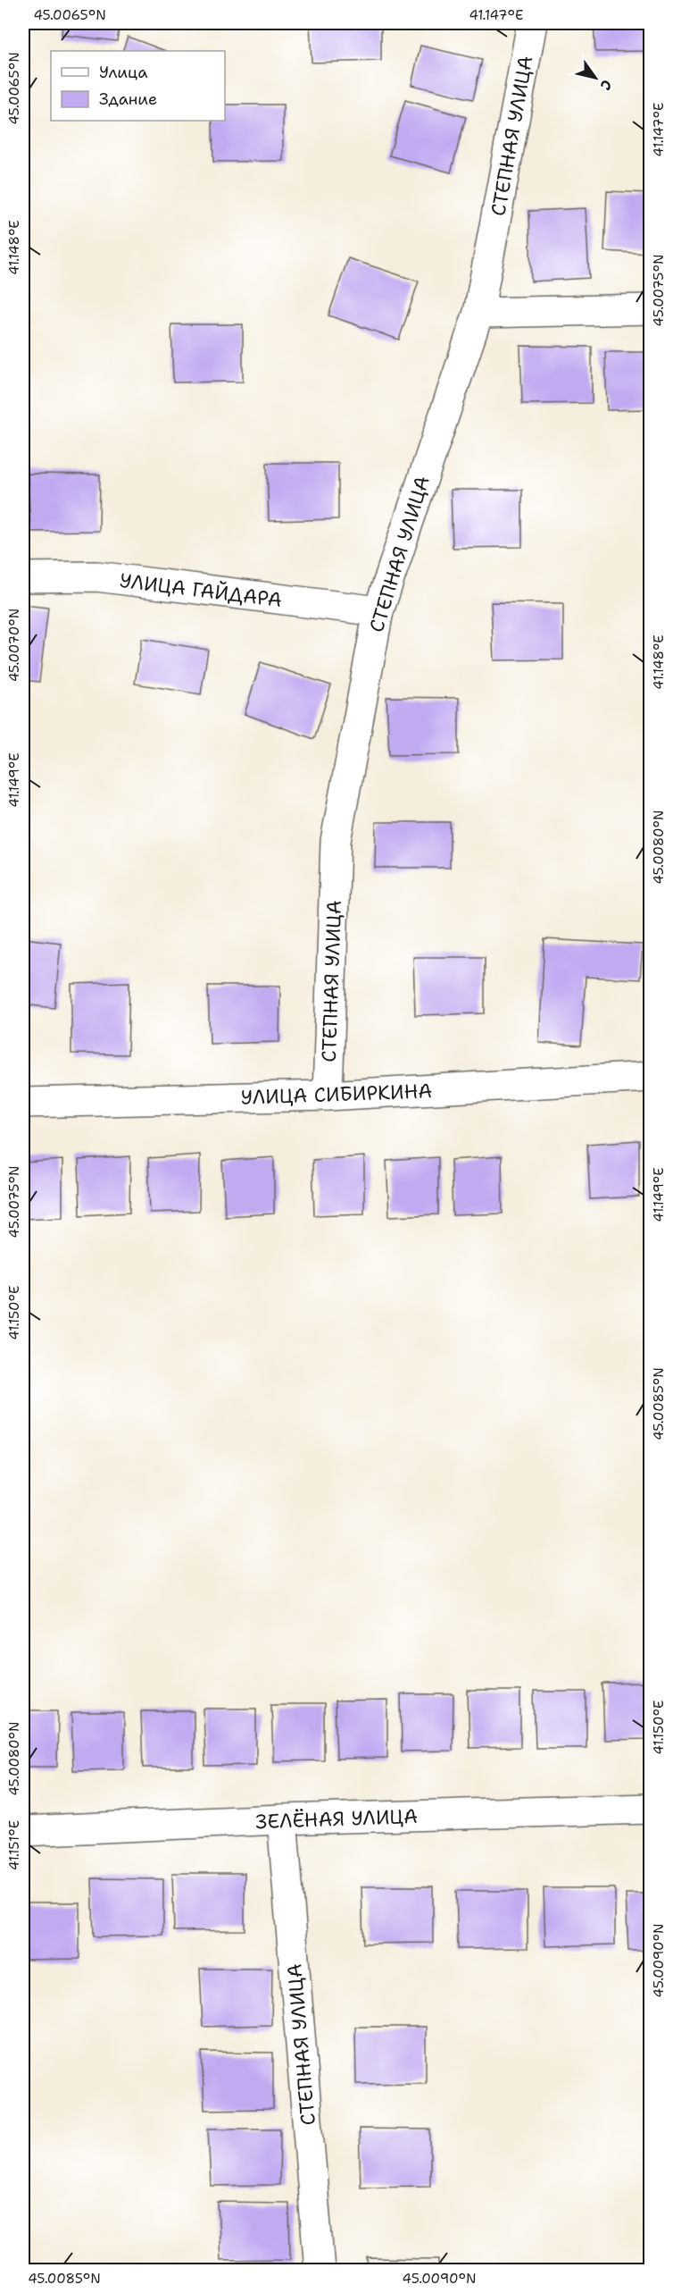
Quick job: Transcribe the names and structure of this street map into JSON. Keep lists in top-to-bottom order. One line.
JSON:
{"streets":{"street":["СТЕПНАЯ УЛИЦА","УЛИЦА ГАЙДАРА","УЛИЦА СИБИРКИНА","ЗЕЛЁНАЯ УЛИЦА"]},"crossings":[["СТЕПНАЯ УЛИЦА","УЛИЦА ГАЙДАРА"],["СТЕПНАЯ УЛИЦА","УЛИЦА СИБИРКИНА"],["СТЕПНАЯ УЛИЦА","ЗЕЛЁНАЯ УЛИЦА"]],"legend":["Улица","Здание"],"north":"bottom right","coordinates":["45.0065°N","41.147°E","41.148°E","45.0075°N","45.0070°N","41.149°E","45.0080°N","41.150°E","45.0085°N","41.151°E","45.0090°N"]}
